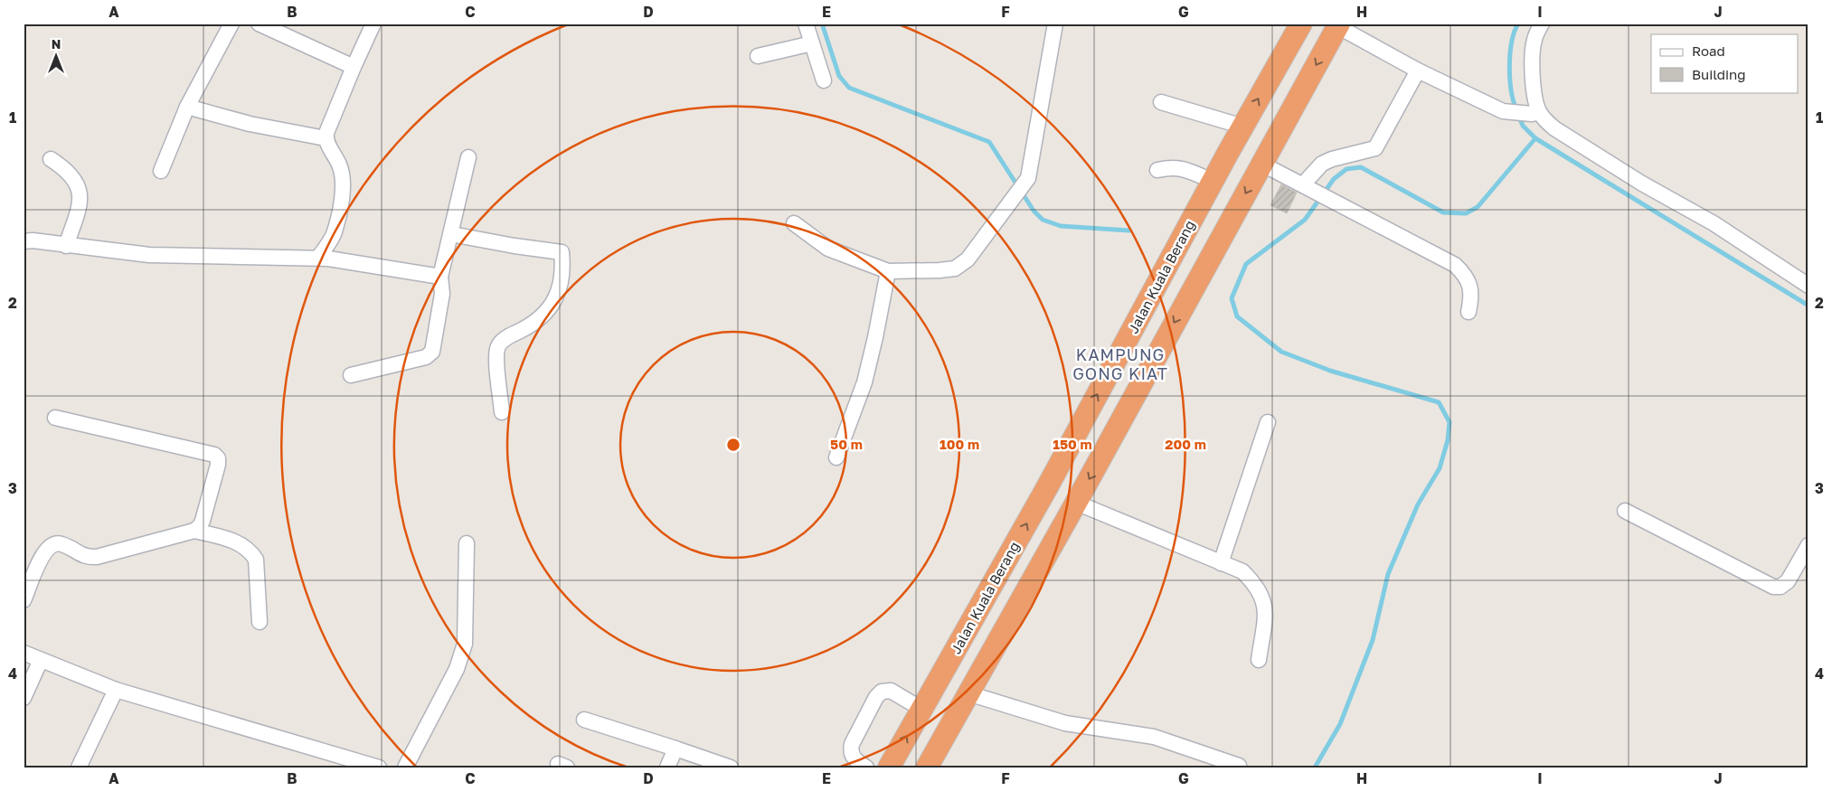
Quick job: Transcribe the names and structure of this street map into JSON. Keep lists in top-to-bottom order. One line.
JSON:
{"streets":{"highway":["Jalan Kuala Berang"]},"districts":["KAMPUNG GONG KIAT"],"legend":["Road","Building"],"north":"top","grid":{"columns":["A","B","C","D","E","F","G","H","I","J"],"rows":["1","2","3","4"]},"rings":["50 m","100 m","150 m","200 m"]}
